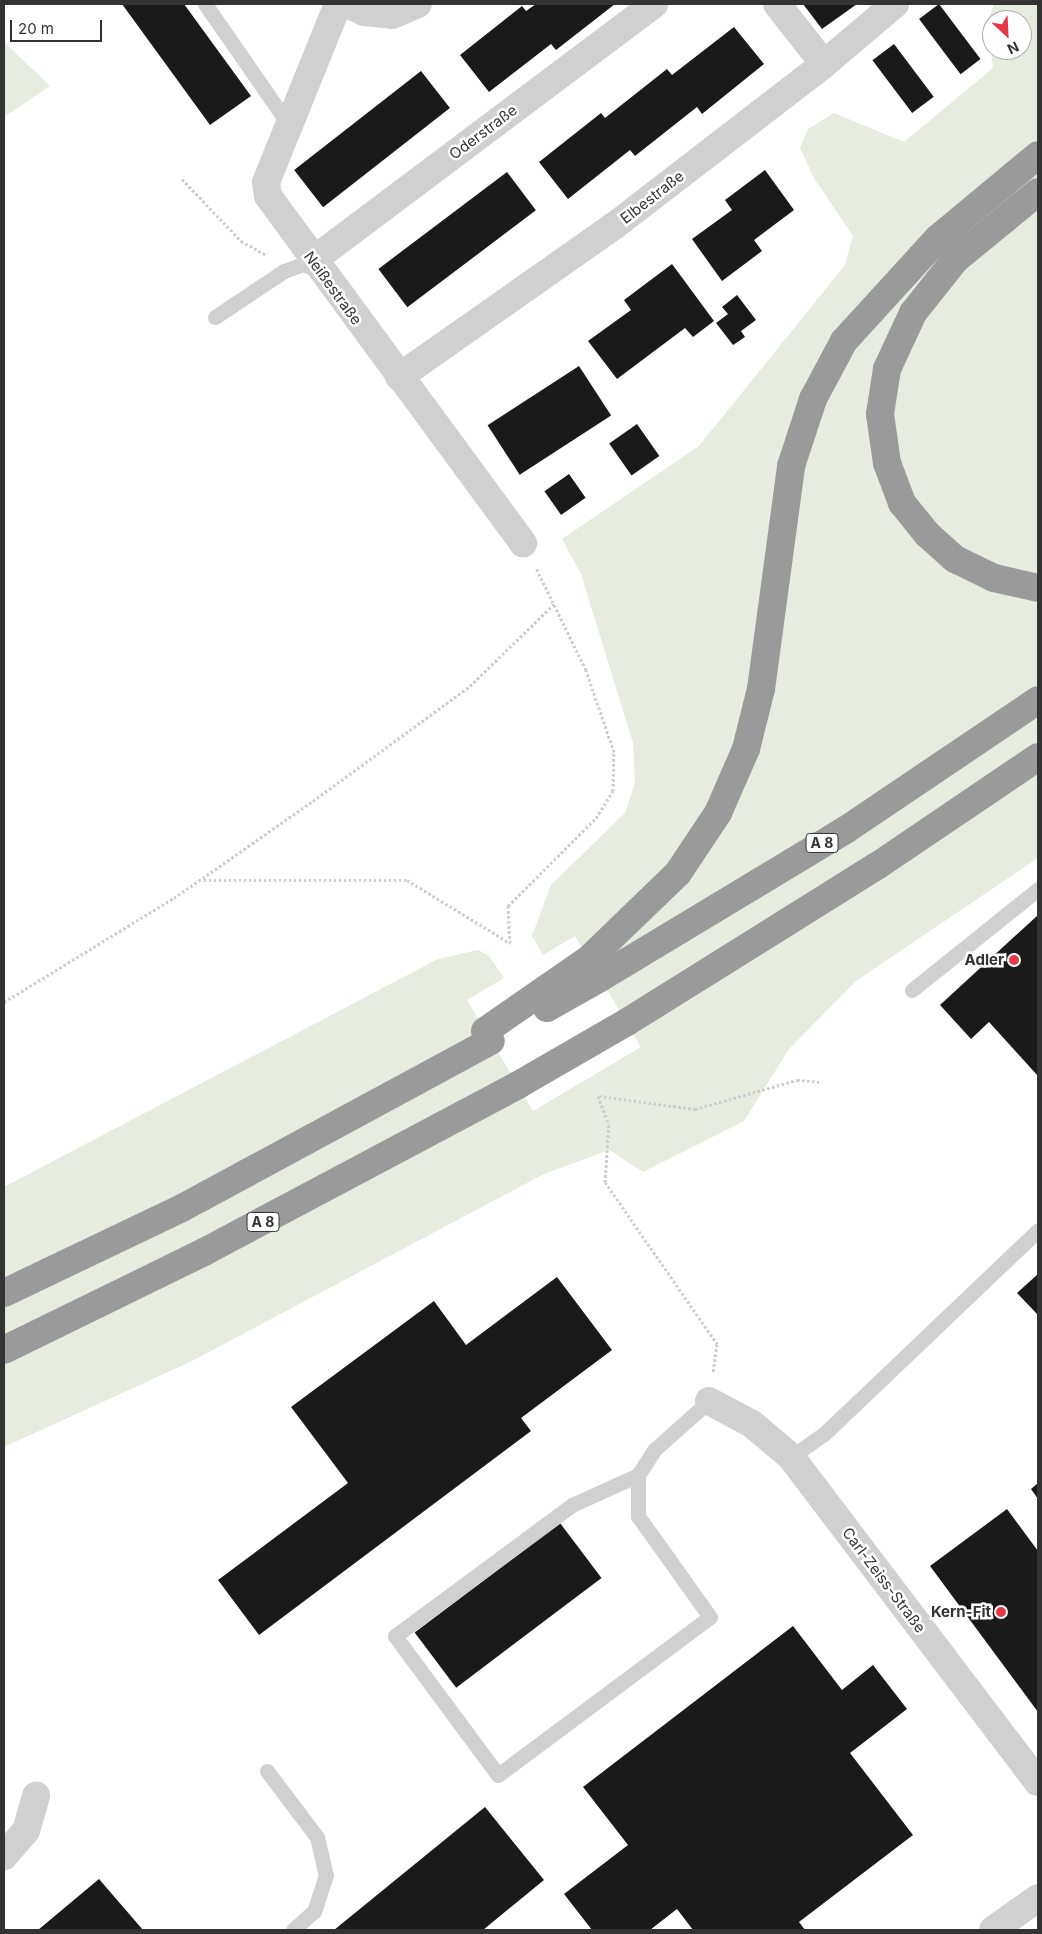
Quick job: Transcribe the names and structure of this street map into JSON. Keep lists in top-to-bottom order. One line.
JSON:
{"streets":{"highway":["A 8"],"street":["Oderstraße","Elbestraße","Neißestraße","Carl-Zeiss-Straße"]},"crossings":[["Oderstraße","Neißestraße"],["Elbestraße","Neißestraße"]],"places":["Adler","Kern-Fit"],"scale_bar":"20 m","north":"bottom right"}
